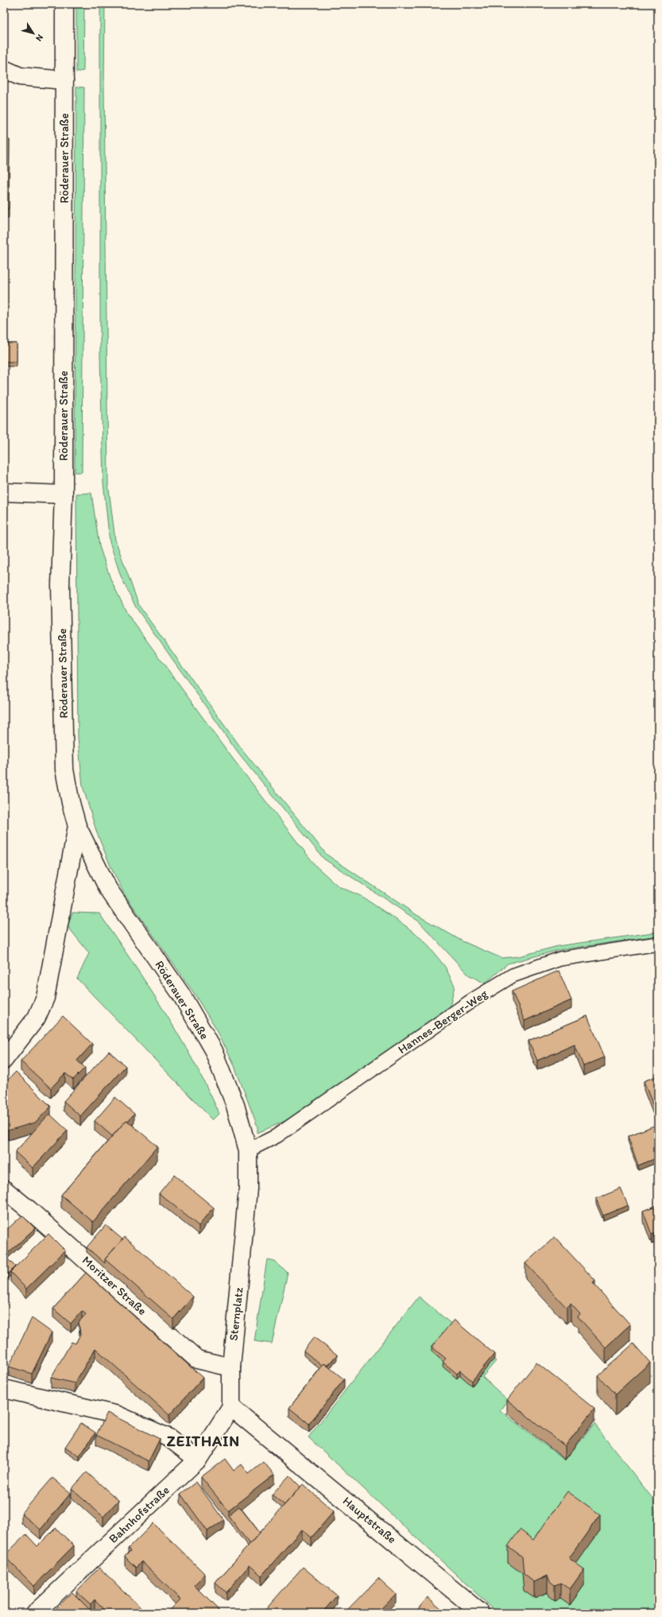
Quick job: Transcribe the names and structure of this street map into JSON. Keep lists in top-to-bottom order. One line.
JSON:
{"streets":{"street":["Röderauer Straße","Moritzer Straße","Sternplatz","Bahnhofstraße","Hauptstraße"],"lane":["Hannes-Berger-Weg"]},"crossings":[["Röderauer Straße","Hannes-Berger-Weg"],["Röderauer Straße","Sternplatz"],["Moritzer Straße","Sternplatz"],["Sternplatz","Bahnhofstraße"],["Sternplatz","Hauptstraße"],["Bahnhofstraße","Hauptstraße"]],"districts":["ZEITHAIN"],"north":"bottom right"}
